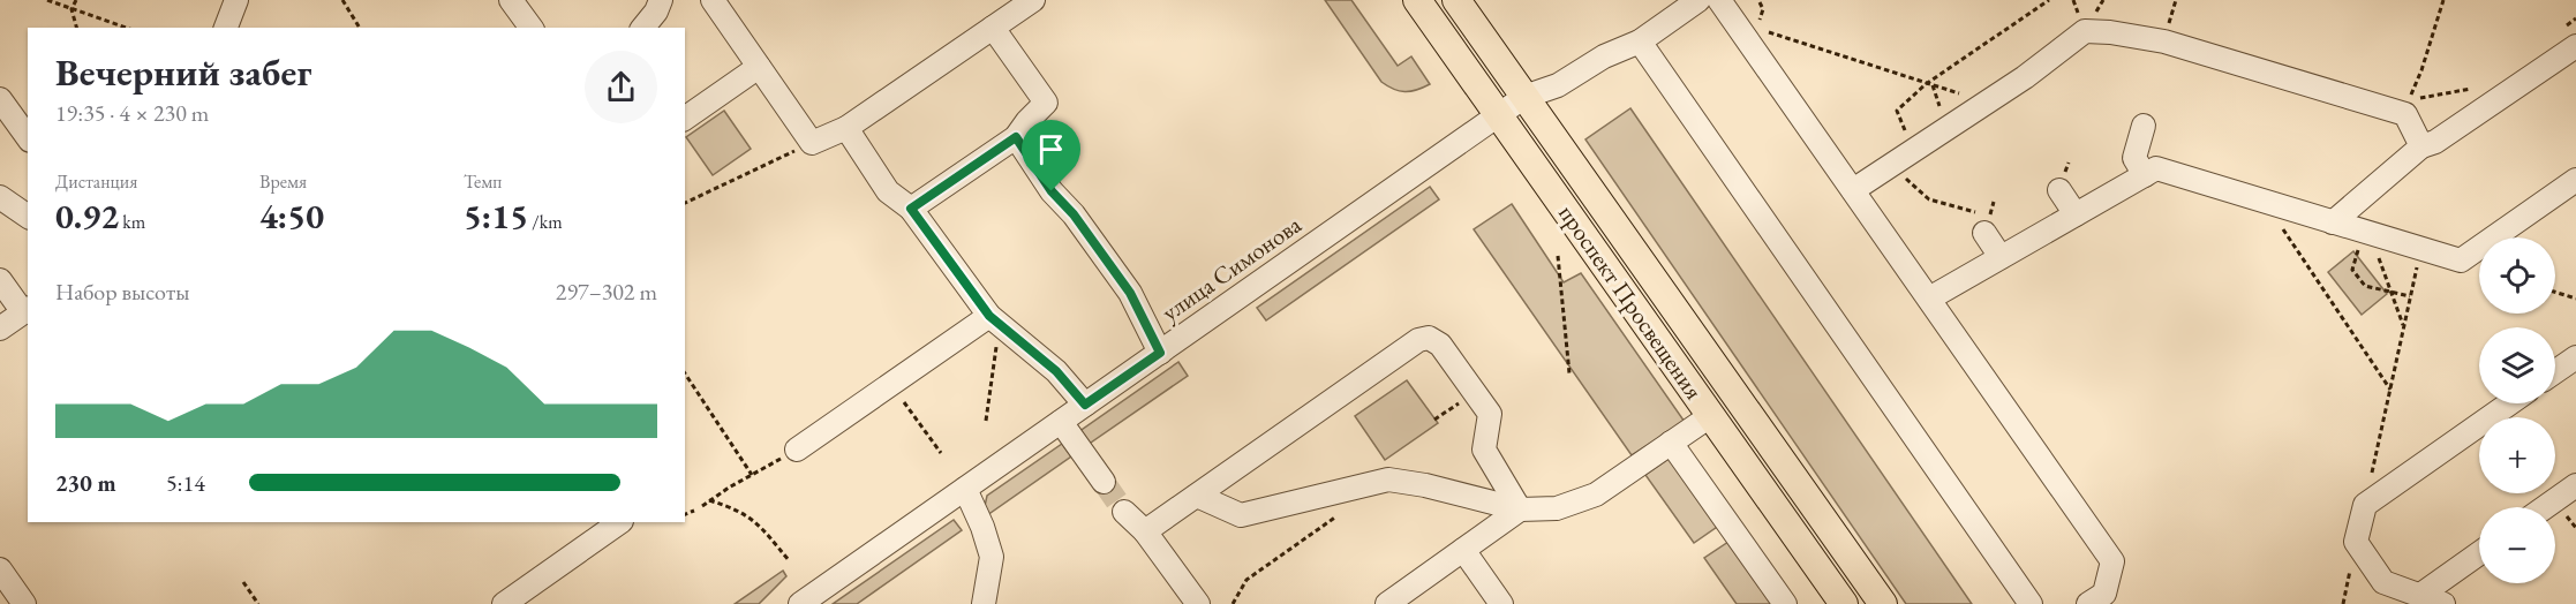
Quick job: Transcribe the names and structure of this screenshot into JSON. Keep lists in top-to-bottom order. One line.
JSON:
{"streets":{"main road":["проспект Просвещения"],"street":["улица Симонова"]},"crossings":[["улица Симонова","проспект Просвещения"]],"page":{"heading":["Вечерний забег","19:35 · 4 × 230 m"],"stats":[["Дистанция","0.92 km"],["Время","4:50"],["Темп","5:15 /km"]],"map_buttons":["+","−"],"chart":["Набор высоты","297–302 m"],"list":[{"name":"230 m","note":"5:14"}]}}
